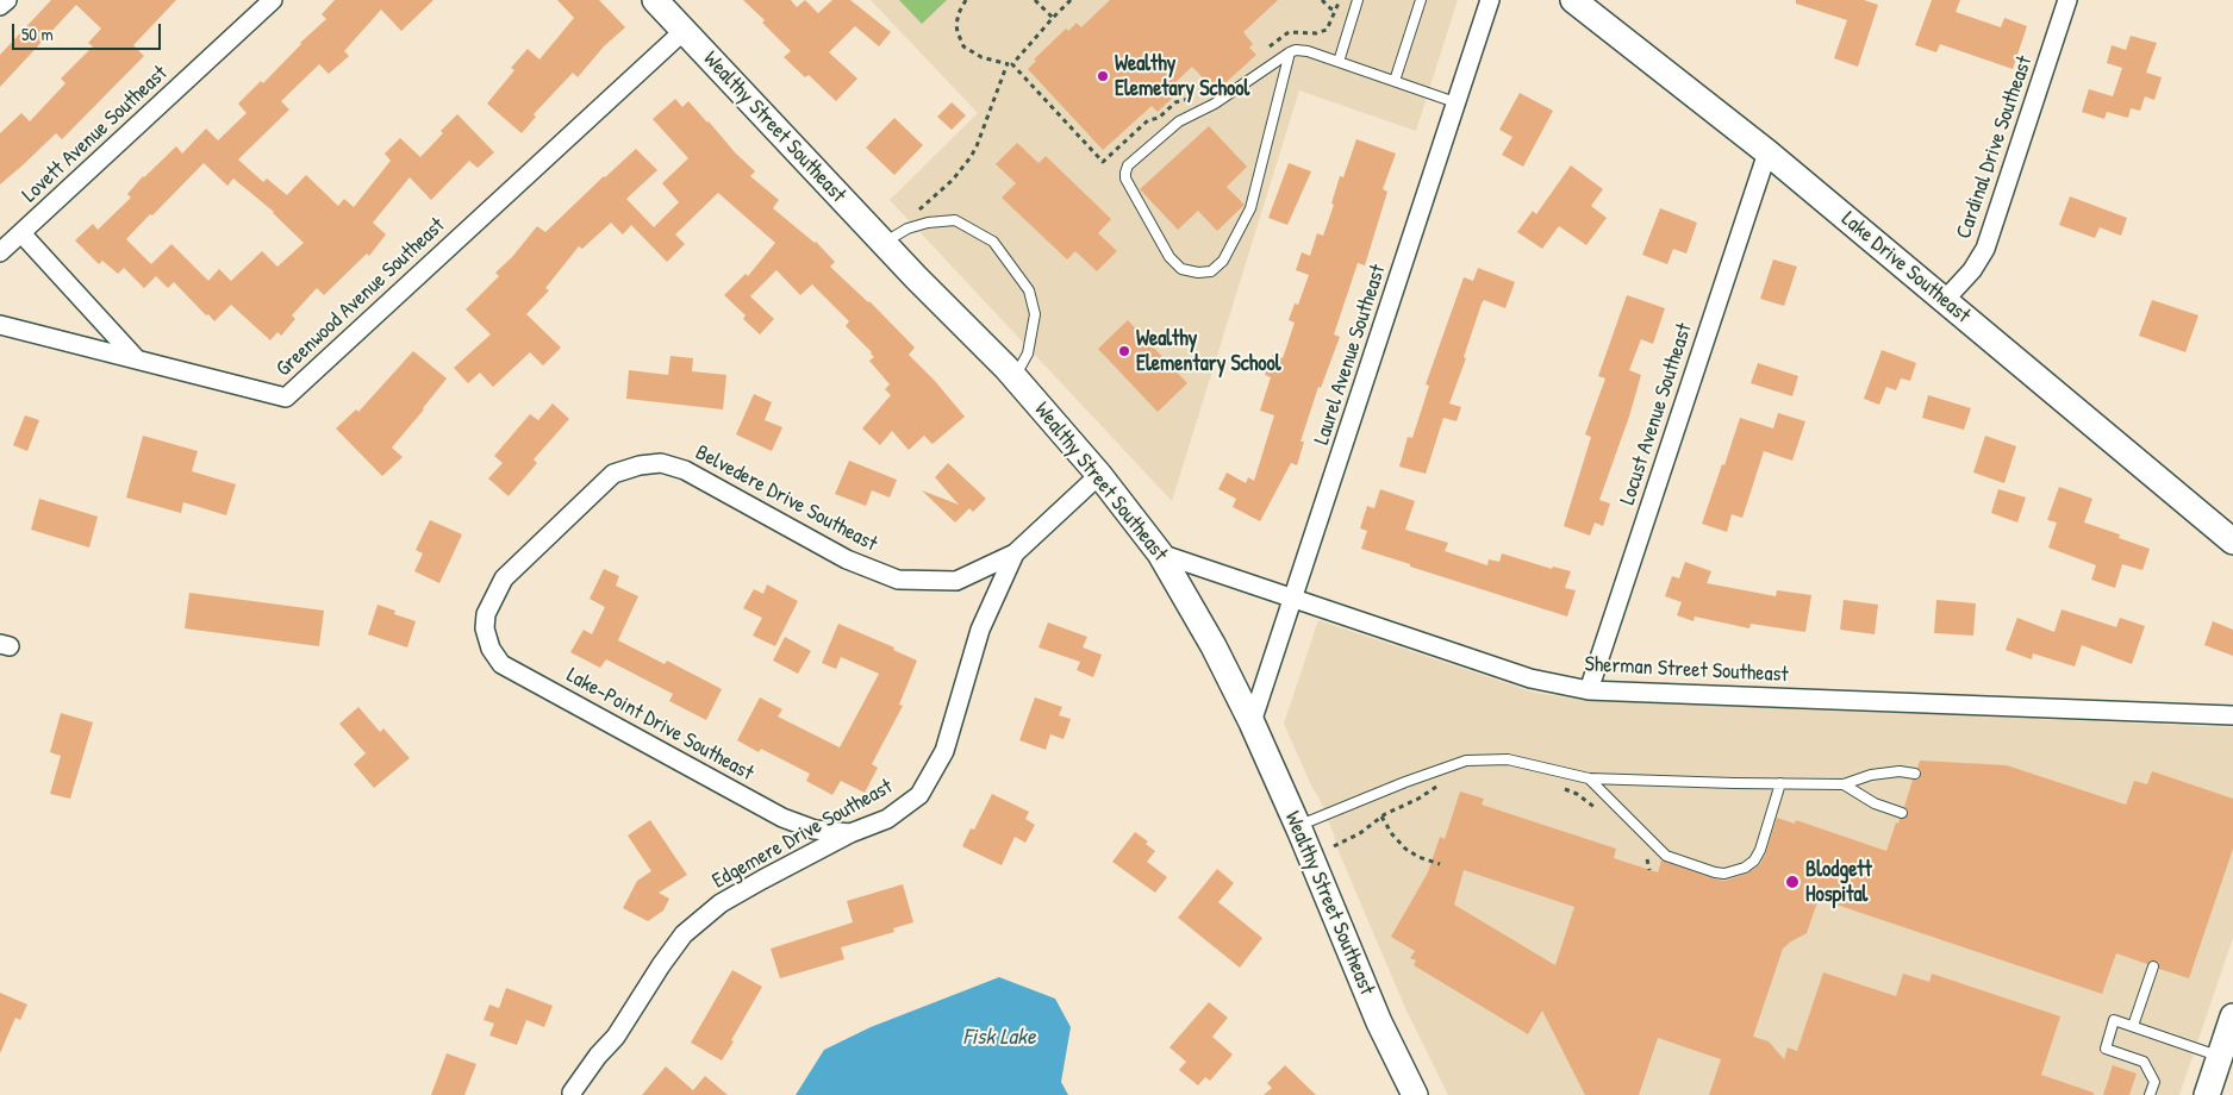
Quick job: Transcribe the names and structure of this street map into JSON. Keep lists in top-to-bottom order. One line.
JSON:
{"streets":{"main road":["Wealthy Street Southeast","Lake Drive Southeast"],"street":["Lovett Avenue Southeast","Cardinal Drive Southeast","Greenwood Avenue Southeast","Laurel Avenue Southeast","Locust Avenue Southeast","Belvedere Drive Southeast","Sherman Street Southeast","Lake-Point Drive Southeast","Edgemere Drive Southeast"]},"crossings":[["Wealthy Street Southeast","Greenwood Avenue Southeast"],["Wealthy Street Southeast","Laurel Avenue Southeast"],["Wealthy Street Southeast","Sherman Street Southeast"],["Cardinal Drive Southeast","Lake Drive Southeast"],["Lake Drive Southeast","Locust Avenue Southeast"],["Laurel Avenue Southeast","Sherman Street Southeast"],["Locust Avenue Southeast","Sherman Street Southeast"],["Belvedere Drive Southeast","Lake-Point Drive Southeast"],["Belvedere Drive Southeast","Edgemere Drive Southeast"],["Lake-Point Drive Southeast","Edgemere Drive Southeast"]],"water":["Fisk Lake"],"places":["Wealthy Elemetary School","Wealthy Elementary School","Blodgett Hospital"],"scale_bar":"50 m"}
